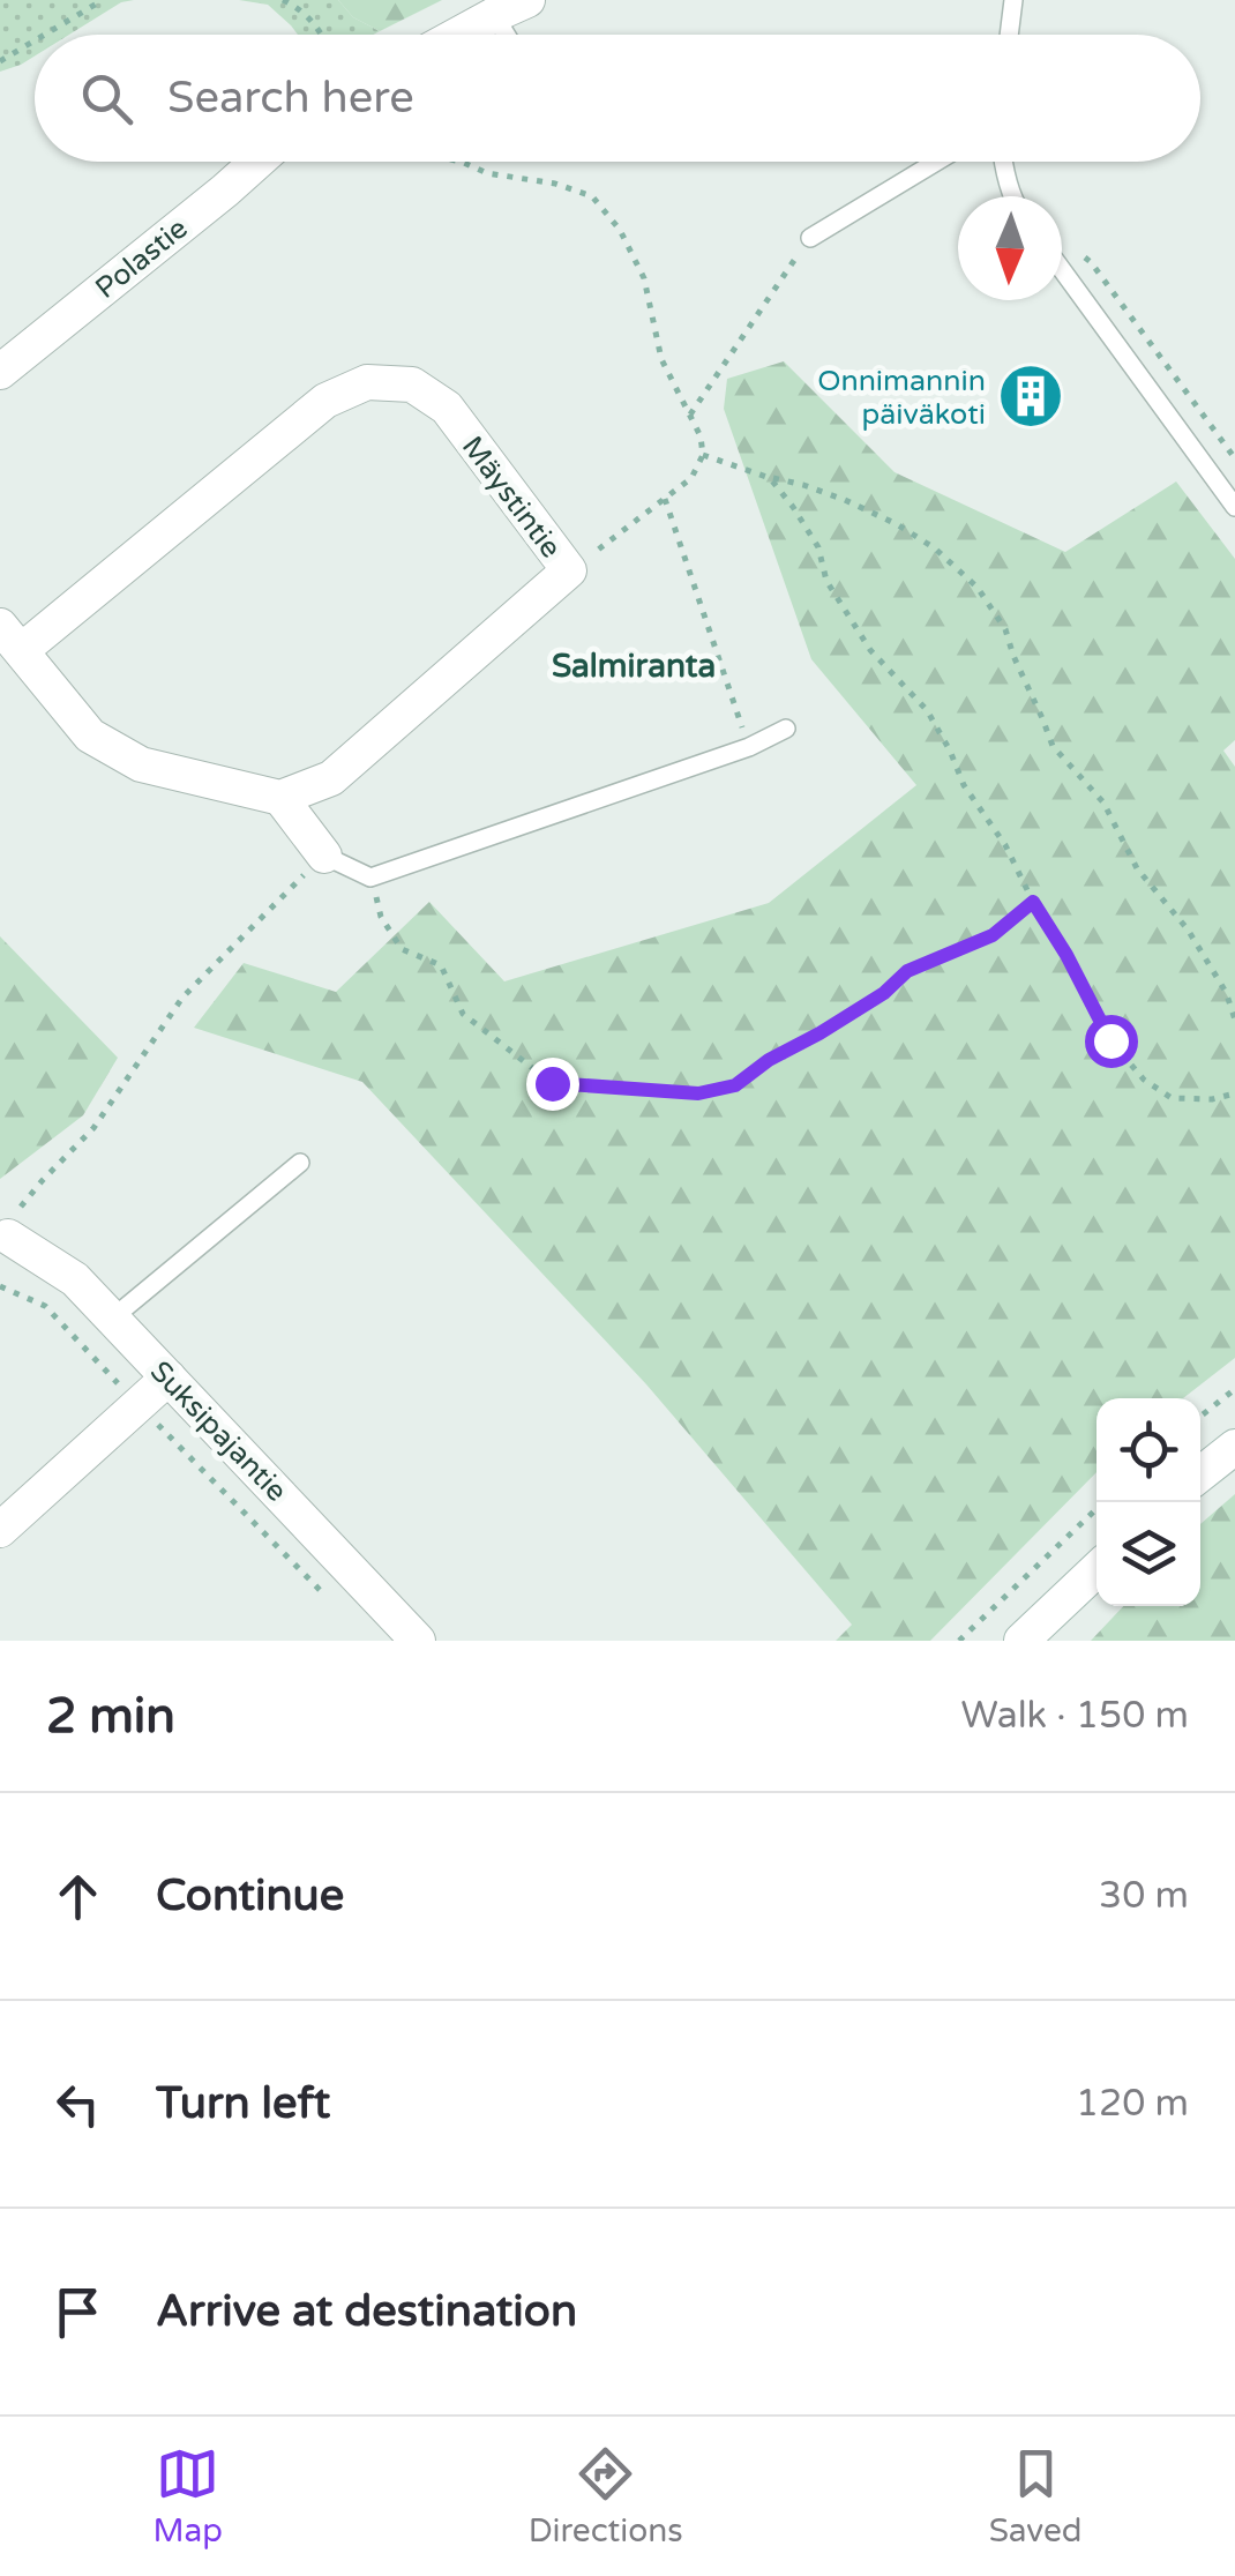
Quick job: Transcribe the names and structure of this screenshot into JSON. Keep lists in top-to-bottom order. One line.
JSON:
{"streets":{"street":["Polastie","Mäystintie","Suksipajantie"]},"districts":["Salmiranta"],"places":{"building":["Onnimannin päiväkoti"]},"north":"bottom","page":{"search":"Search here","heading":["2 min","Walk · 150 m"],"list":[["Continue","30 m"],["Turn left","120 m"],"Arrive at destination"],"nav":["Map","Directions","Saved"]}}
